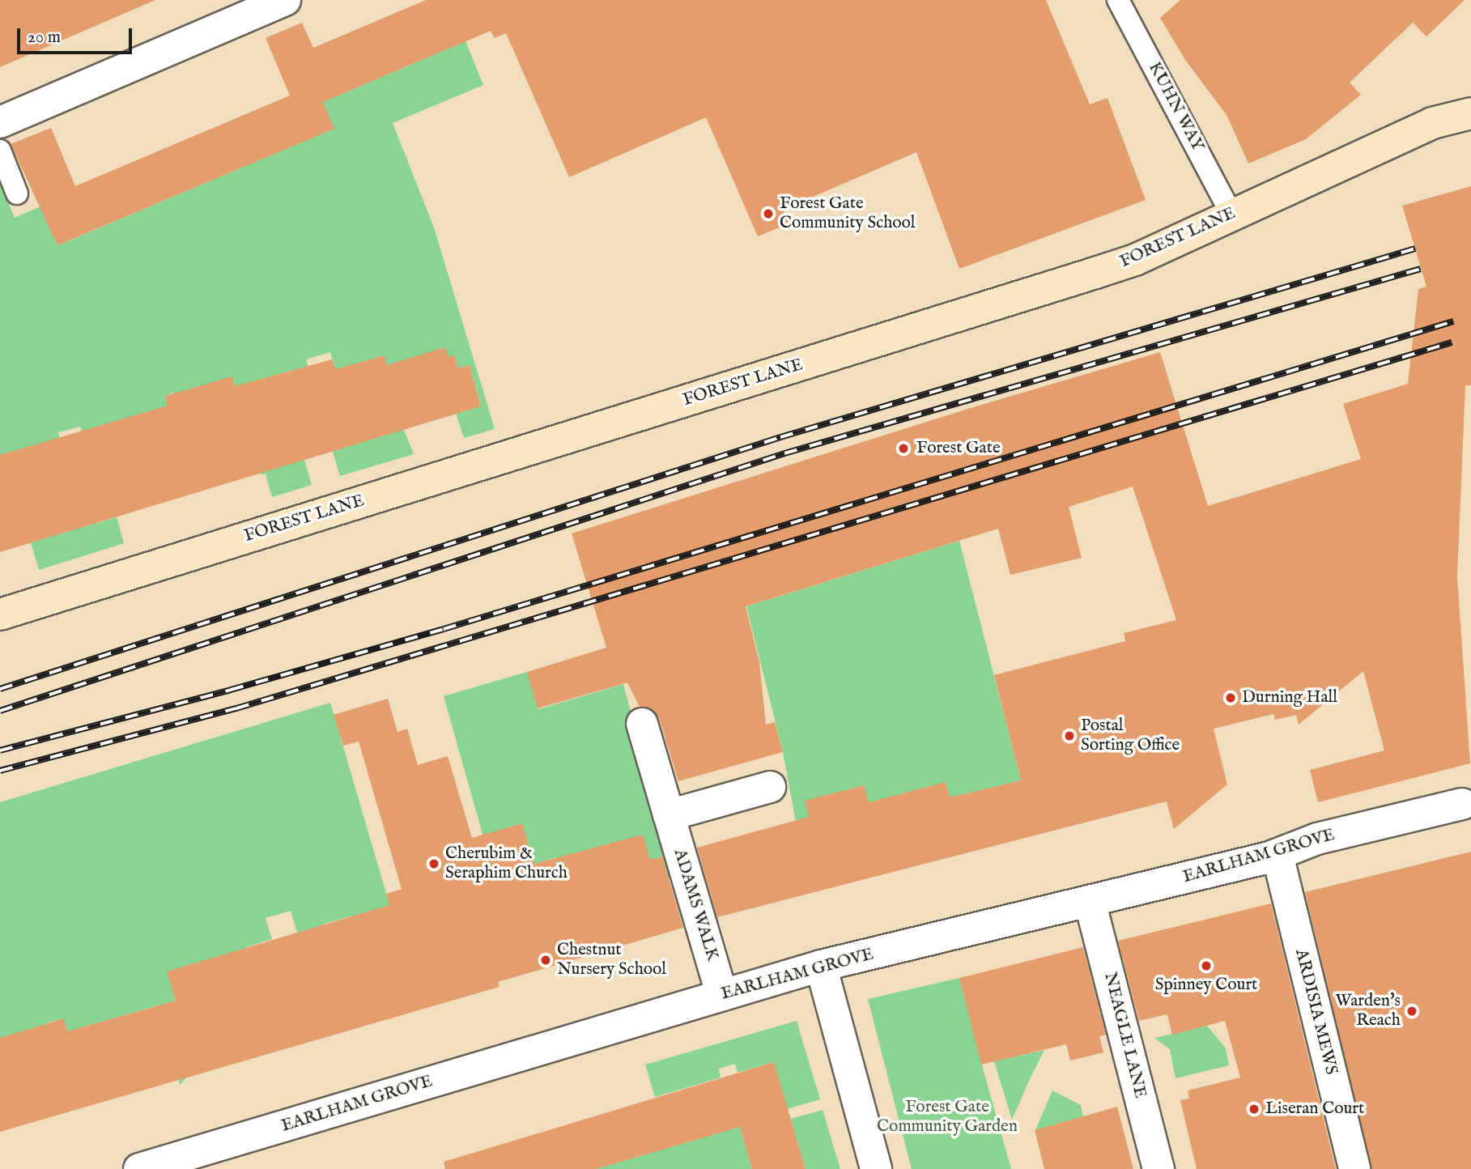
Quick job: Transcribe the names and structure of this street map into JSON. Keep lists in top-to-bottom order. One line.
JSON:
{"streets":{"street":["FOREST LANE","EARLHAM GROVE","ADAMS WALK","ARDISIA MEWS","NEAGLE LANE"],"lane":["KUHN WAY"]},"crossings":[["KUHN WAY","FOREST LANE"],["EARLHAM GROVE","ADAMS WALK"],["EARLHAM GROVE","ARDISIA MEWS"],["EARLHAM GROVE","NEAGLE LANE"]],"parks":["Forest Gate Community Garden"],"places":["Forest Gate Community School","Forest Gate","Durning Hall","Postal Sorting Office","Cherubim & Seraphim Church","Chestnut Nursery School","Spinney Court","Warden's Reach","Liseran Court"],"scale_bar":"20 m"}
